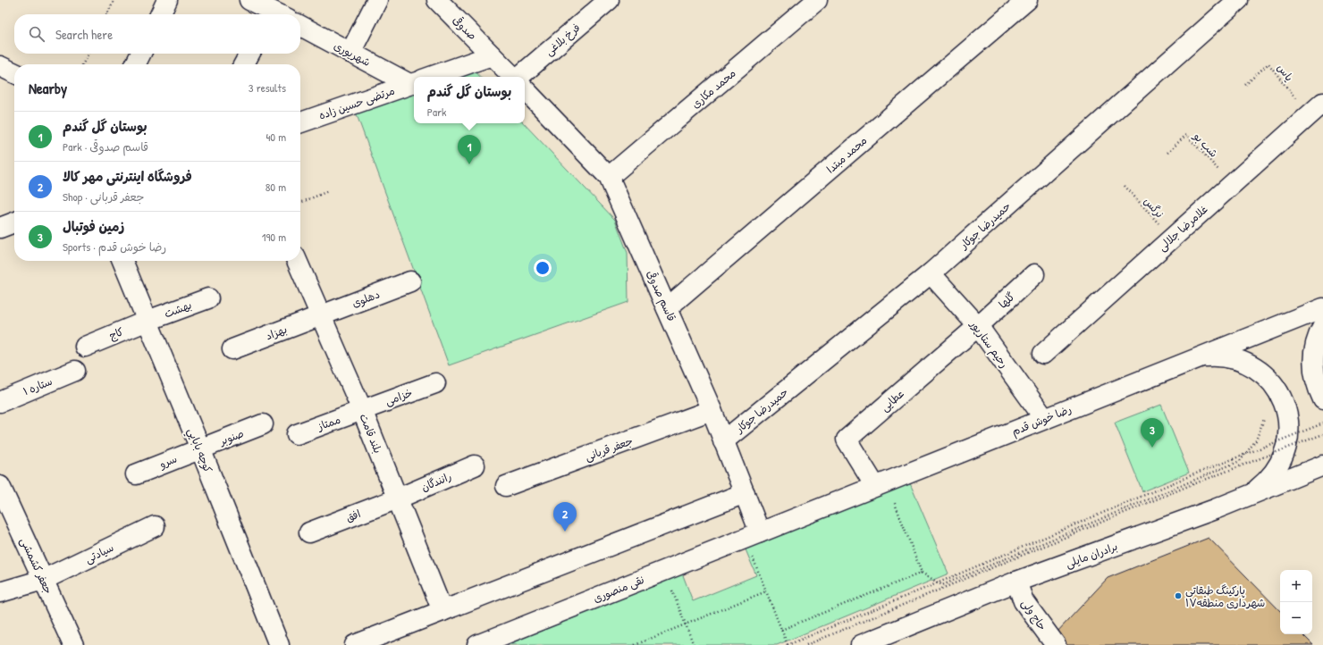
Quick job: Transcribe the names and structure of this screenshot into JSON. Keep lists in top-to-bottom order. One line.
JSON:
{"streets":{"street":["صدوقی","فرخ بلاغی","شهریوری","محمد مکاری","مرتضی حسین زاده","محمد مبتدا","حمیدرضا جوکار","غلامرضا جلالی","قاسم صدوقی","دهلوی","گلها","بهشت","بهزاد","کاج","رحیم ستارپور","ستاره ۱","خزامی","عطایی","رضا خوش قدم","ممتاز","بلند قامت","صنوبر","جعفر قربانی","كوچه بابايي","سرو","رانندگان","افق","سیادتی","برادران مایلی","جعفر کشمشی","نقی منصوری","حاج ولی"],"path":["یاس","شب بو","نرگس"]},"crossings":[["صدوقی","مرتضی حسین زاده"],["یاس","غلامرضا جلالی"],["محمد مکاری","قاسم صدوقی"],["شب بو","غلامرضا جلالی"],["محمد مبتدا","قاسم صدوقی"],["نرگس","غلامرضا جلالی"],["حمیدرضا جوکار","قاسم صدوقی"],["حمیدرضا جوکار","رحیم ستارپور"],["قاسم صدوقی","رضا خوش قدم"],["قاسم صدوقی","جعفر قربانی"],["قاسم صدوقی","نقی منصوری"],["دهلوی","بهزاد"],["دهلوی","بلند قامت"],["گلها","رحیم ستارپور"],["گلها","عطایی"],["بهشت","کاج"],["بهشت","كوچه بابايي"],["بهزاد","بلند قامت"],["کاج","كوچه بابايي"],["رحیم ستارپور","عطایی"],["رحیم ستارپور","رضا خوش قدم"],["خزامی","ممتاز"],["خزامی","بلند قامت"],["عطایی","رضا خوش قدم"],["رضا خوش قدم","نقی منصوری"],["ممتاز","بلند قامت"],["بلند قامت","رانندگان"],["بلند قامت","افق"],["صنوبر","كوچه بابايي"],["صنوبر","سرو"],["كوچه بابايي","سرو"],["رانندگان","افق"],["سیادتی","جعفر کشمشی"],["برادران مایلی","حاج ولی"]],"places":["پارکینگ طبقاتی شهرداری منطقه۱۷"],"page":{"search":"Search here","heading":["Nearby","3 results"],"popup":["بوستان گل گندم","Park"],"list":[{"mark":"1","name":"بوستان گل گندم","note":"Park · قاسم صدوقی","value":"40 m"},{"mark":"2","name":"فروشگاه اینترنتی مهر کالا","note":"Shop · جعفر قربانی","value":"80 m"},{"mark":"3","name":"زمین فوتبال","note":"Sports · رضا خوش قدم","value":"190 m"}],"pins":["1","3","2"],"map_buttons":["+","−"]}}
